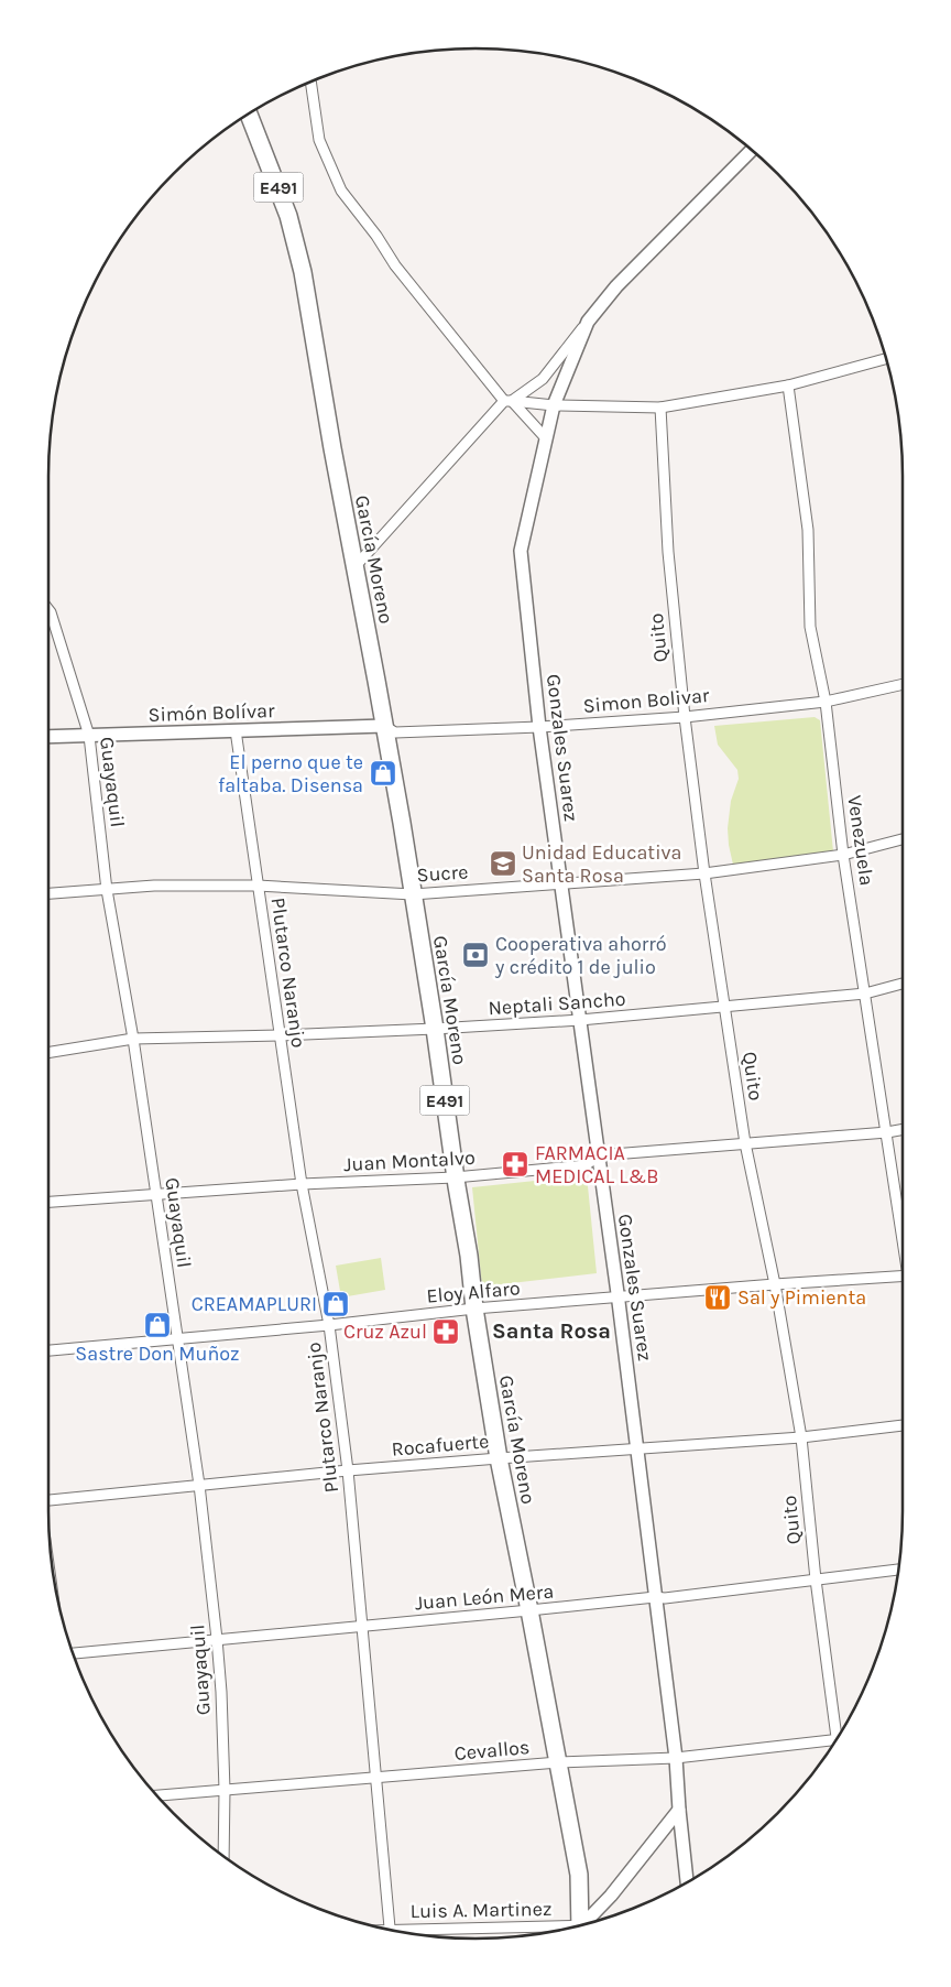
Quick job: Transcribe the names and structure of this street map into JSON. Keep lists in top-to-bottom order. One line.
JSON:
{"streets":{"highway":["E491","García Moreno"],"street":["Quito","Simon Bolivar","Simón Bolívar","Gonzales Suarez","Guayaquil","Venezuela","Sucre","Plutarco Naranjo","Neptali Sancho","Juan Montalvo","Eloy Alfaro","Rocafuerte","Juan León Mera","Cevallos","Luis A. Martinez"]},"crossings":[["García Moreno","Simon Bolivar"],["García Moreno","Simón Bolívar"],["García Moreno","Sucre"],["García Moreno","Neptali Sancho"],["García Moreno","Juan Montalvo"],["García Moreno","Eloy Alfaro"],["García Moreno","Rocafuerte"],["García Moreno","Juan León Mera"],["García Moreno","Cevallos"],["Quito","Simon Bolivar"],["Quito","Sucre"],["Quito","Neptali Sancho"],["Quito","Juan Montalvo"],["Quito","Eloy Alfaro"],["Quito","Rocafuerte"],["Quito","Juan León Mera"],["Simon Bolivar","Simón Bolívar"],["Simon Bolivar","Gonzales Suarez"],["Simon Bolivar","Venezuela"],["Simón Bolívar","Guayaquil"],["Simón Bolívar","Plutarco Naranjo"],["Gonzales Suarez","Sucre"],["Gonzales Suarez","Neptali Sancho"],["Gonzales Suarez","Juan Montalvo"],["Gonzales Suarez","Eloy Alfaro"],["Gonzales Suarez","Rocafuerte"],["Gonzales Suarez","Juan León Mera"],["Gonzales Suarez","Cevallos"],["Guayaquil","Sucre"],["Guayaquil","Neptali Sancho"],["Guayaquil","Juan Montalvo"],["Guayaquil","Eloy Alfaro"],["Guayaquil","Rocafuerte"],["Guayaquil","Juan León Mera"],["Guayaquil","Cevallos"],["Venezuela","Sucre"],["Venezuela","Neptali Sancho"],["Venezuela","Juan Montalvo"],["Sucre","Plutarco Naranjo"],["Plutarco Naranjo","Neptali Sancho"],["Plutarco Naranjo","Juan Montalvo"],["Plutarco Naranjo","Eloy Alfaro"],["Plutarco Naranjo","Rocafuerte"],["Plutarco Naranjo","Juan León Mera"],["Plutarco Naranjo","Cevallos"]],"districts":["Santa Rosa"],"places":{"shop":["El perno que te faltaba. Disensa","CREAMAPLURI","Sastre Don Muñoz"],"school or university":["Unidad Educativa Santa Rosa"],"bank":["Cooperativa ahorró y crédito 1 de julio"],"pharmacy":["FARMACIA MEDICAL L&B","Cruz Azul"],"restaurant":["Sal y Pimienta"]}}
